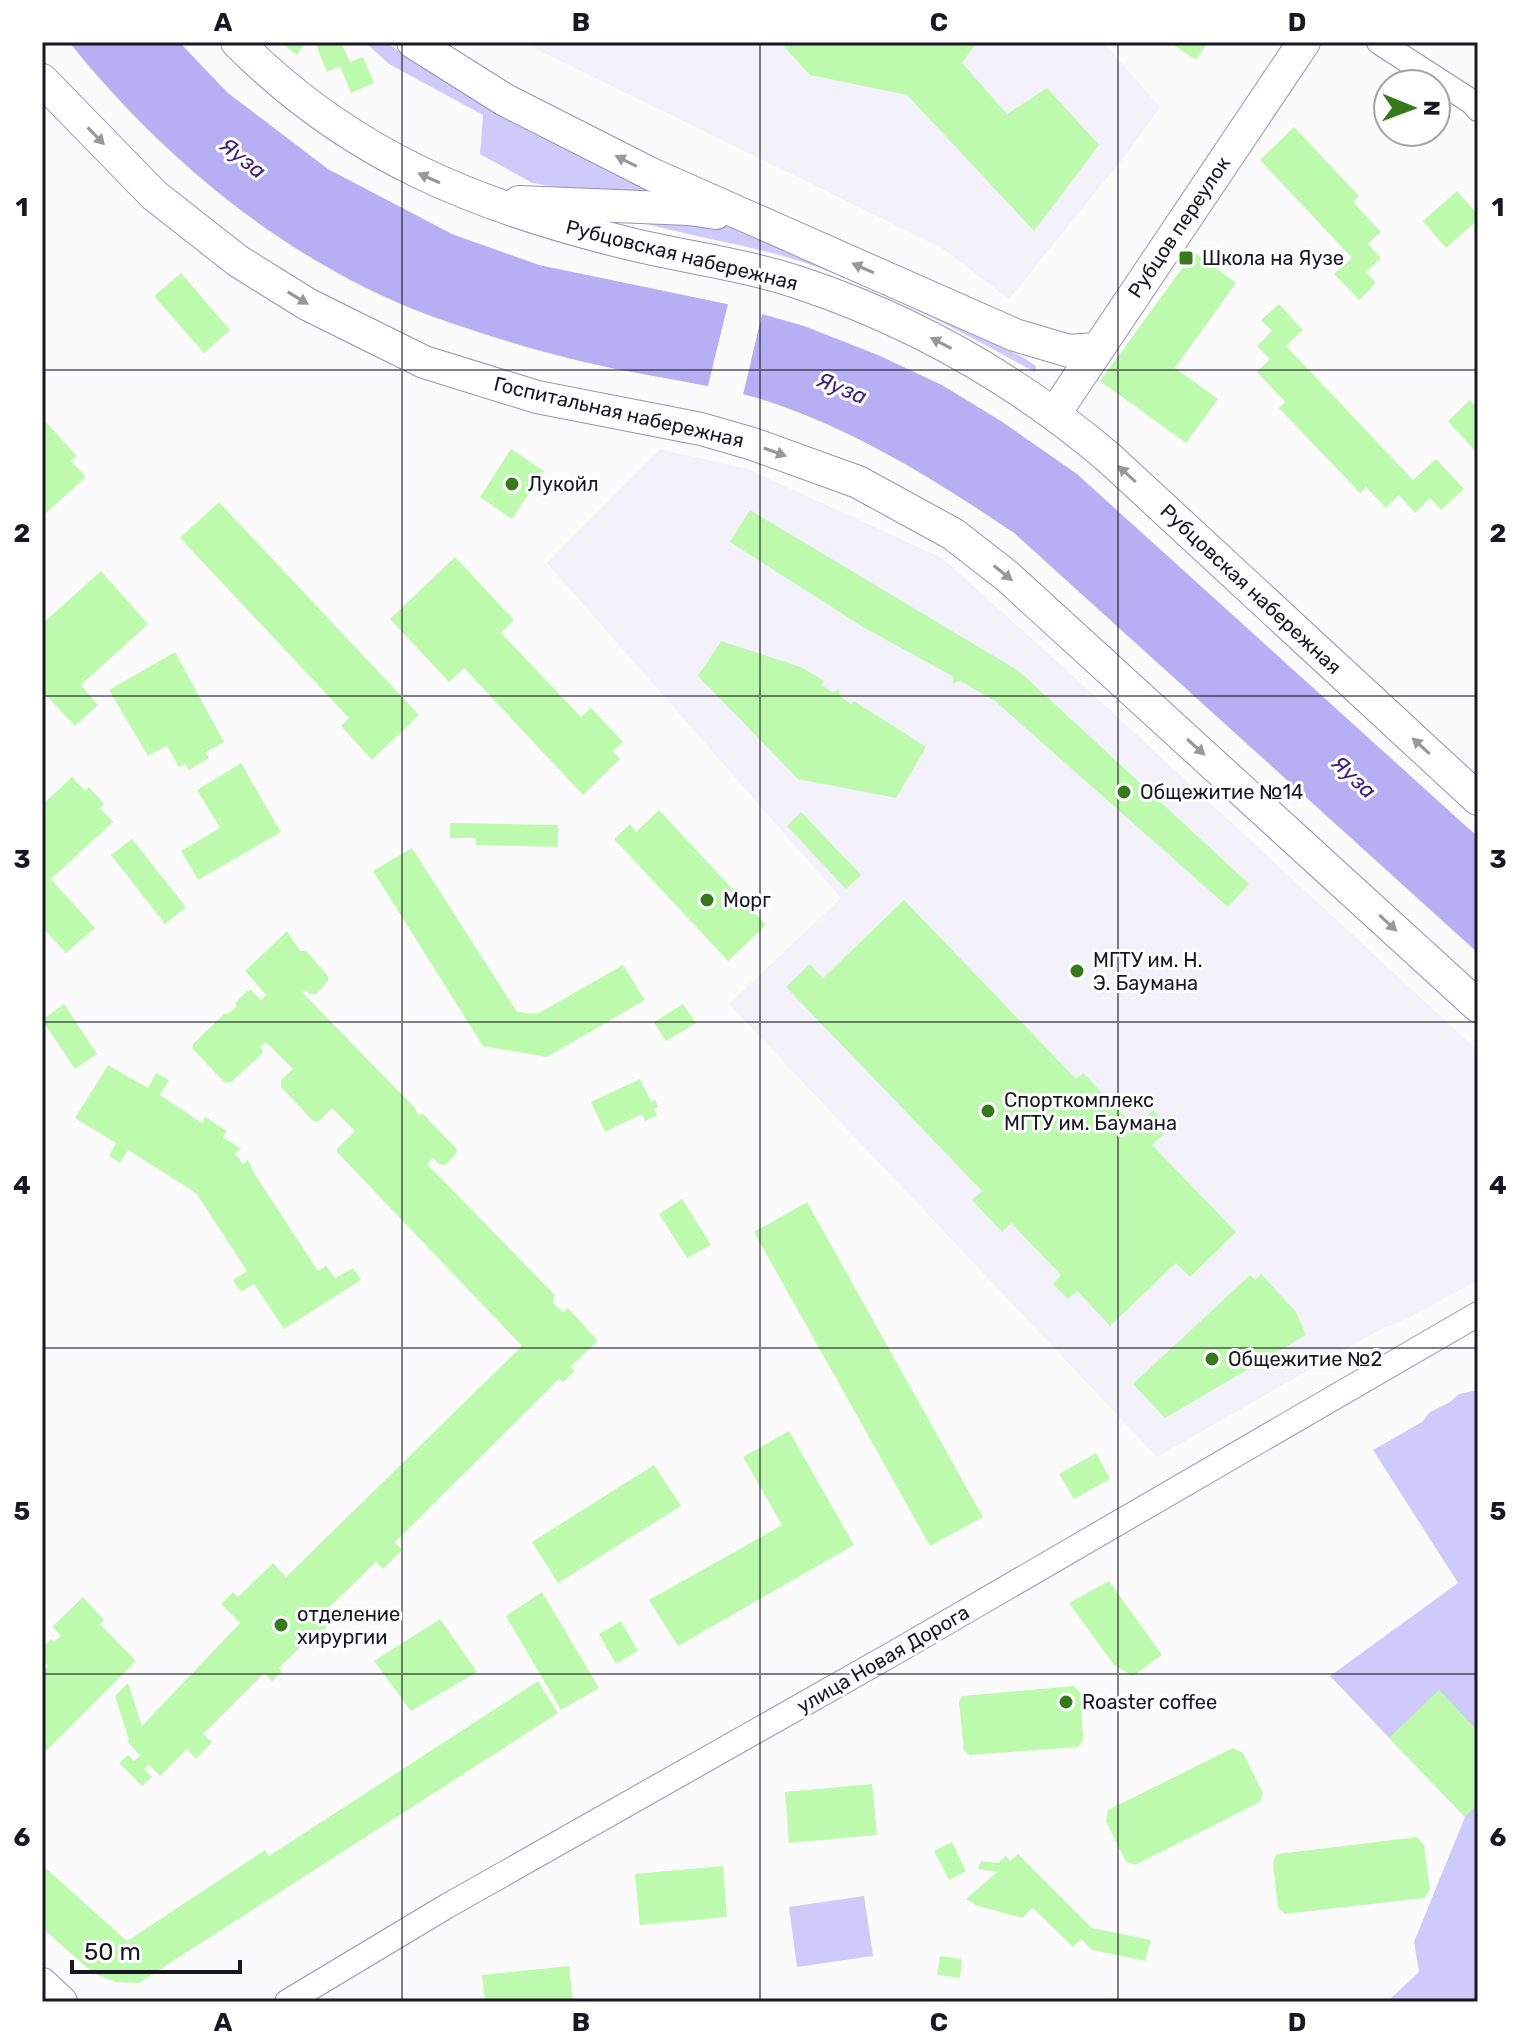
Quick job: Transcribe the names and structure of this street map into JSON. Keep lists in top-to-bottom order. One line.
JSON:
{"streets":{"main road":["Рубцов переулок","Рубцовская набережная","Госпитальная набережная"],"street":["улица Новая Дорога"]},"crossings":[["Рубцов переулок","Рубцовская набережная"]],"water":["Яуза"],"places":{"transit":["Школа на Яузе"],"other":["Лукойл","Общежитие №14","Морг","МГТУ им. Н. Э. Баумана","Спорткомплекс МГТУ им. Баумана","Общежитие №2","отделение хирургии","Roaster coffee"]},"scale_bar":"50 m","north":"right","grid":{"columns":["A","B","C","D"],"rows":["1","2","3","4","5","6"]}}
